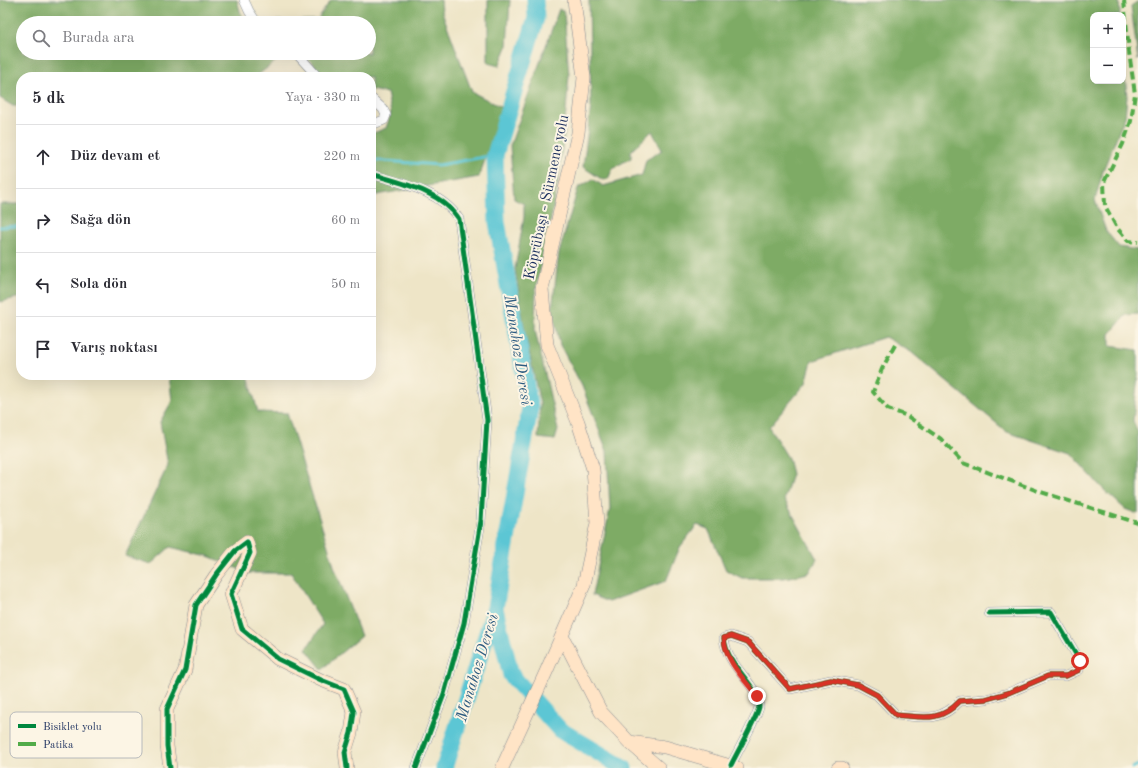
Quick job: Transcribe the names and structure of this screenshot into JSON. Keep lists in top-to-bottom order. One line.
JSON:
{"streets":{"main road":["Köprübaşı - Sürmene yolu"]},"water":["Manahoz Deresi"],"legend":["Bisiklet yolu","Patika"],"page":{"map_buttons":["+","−"],"search":"Burada ara","heading":["5 dk","Yaya · 330 m"],"list":[["Düz devam et","220 m"],["Sağa dön","60 m"],["Sola dön","50 m"],"Varış noktası"]}}
